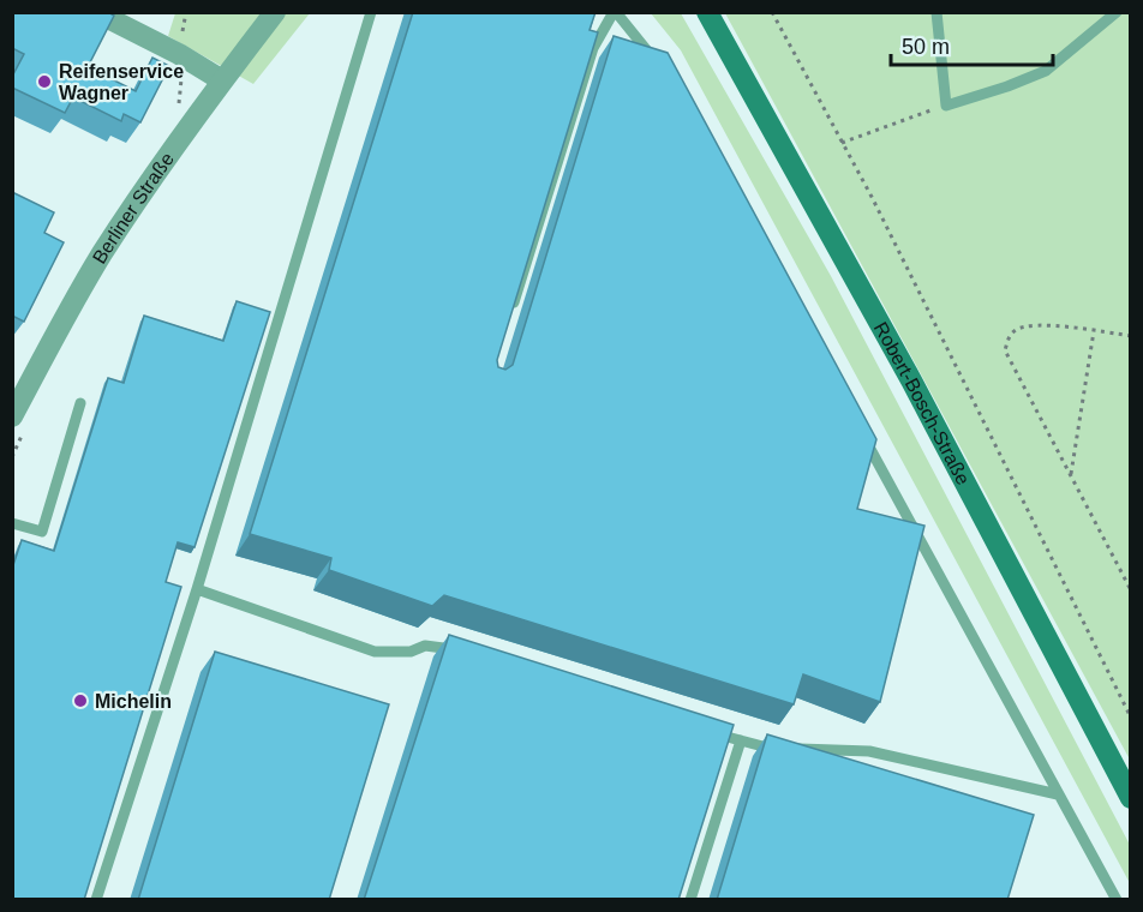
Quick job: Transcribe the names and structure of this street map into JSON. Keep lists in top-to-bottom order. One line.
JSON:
{"streets":{"main road":["Robert-Bosch-Straße"],"street":["Berliner Straße"]},"places":["Reifenservice Wagner","Michelin"],"scale_bar":"50 m"}
